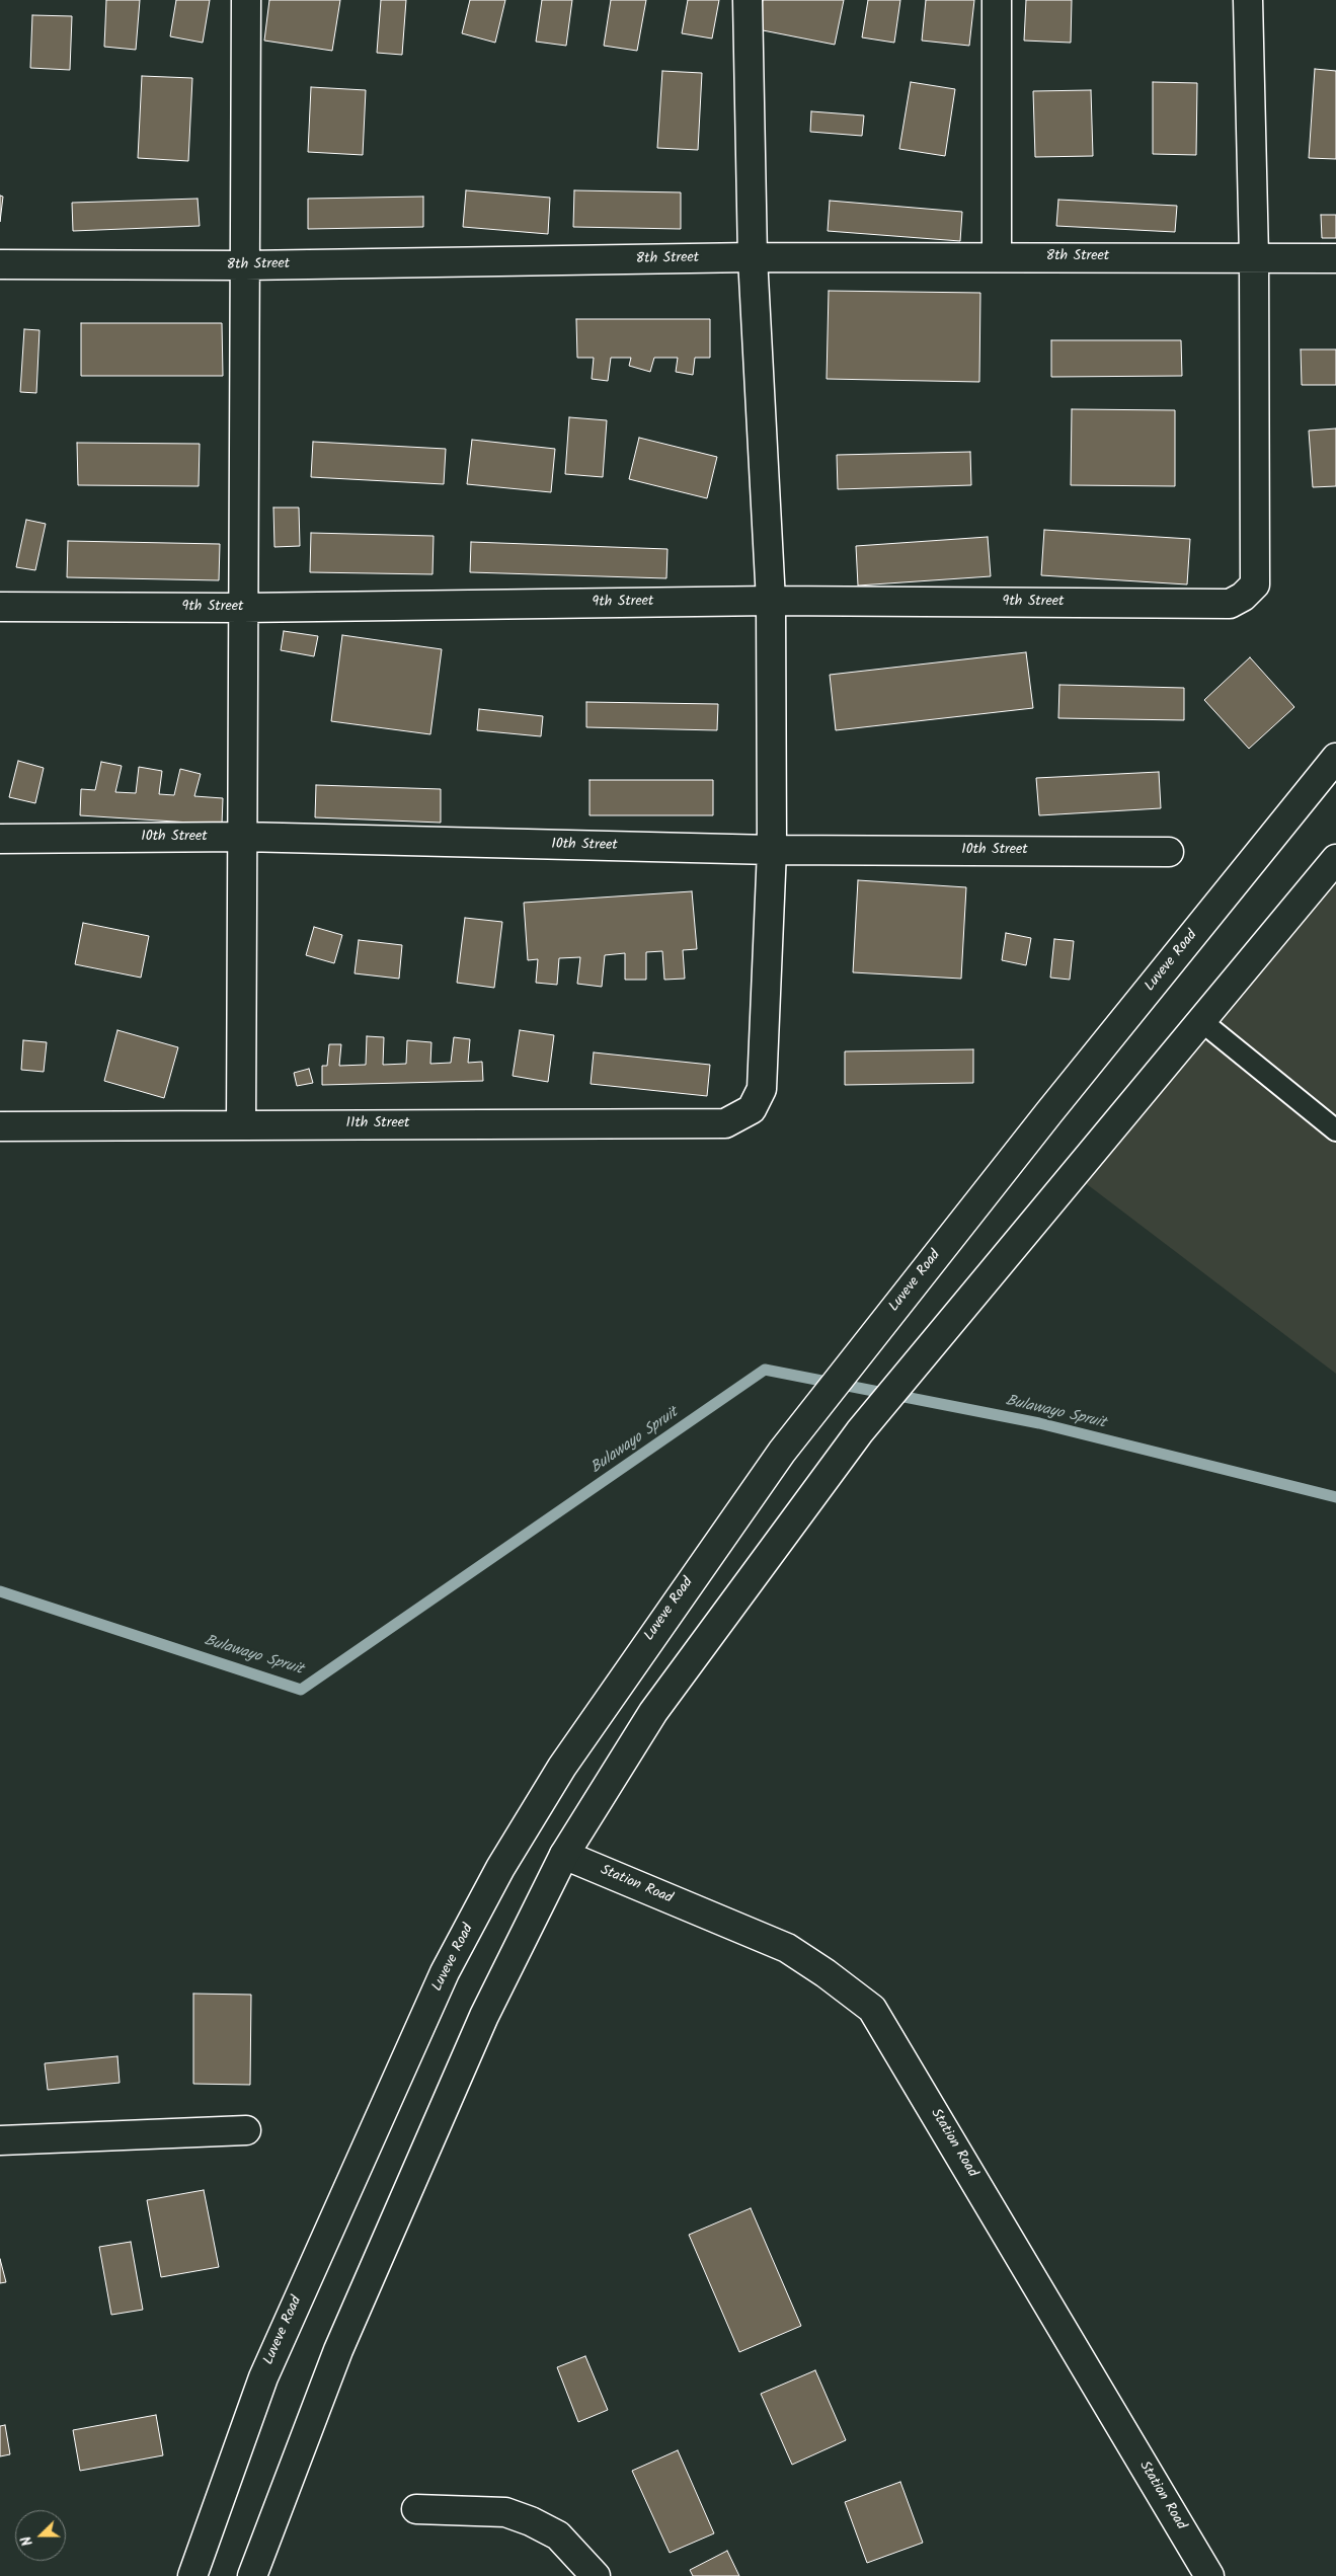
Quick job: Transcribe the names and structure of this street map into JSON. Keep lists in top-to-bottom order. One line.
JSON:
{"streets":{"street":["8th Street","9th Street","10th Street","Luveve Road","11th Street","Station Road"]},"crossings":[["8th Street","9th Street"],["10th Street","11th Street"]],"water":["Bulawayo Spruit"],"north":"left"}
